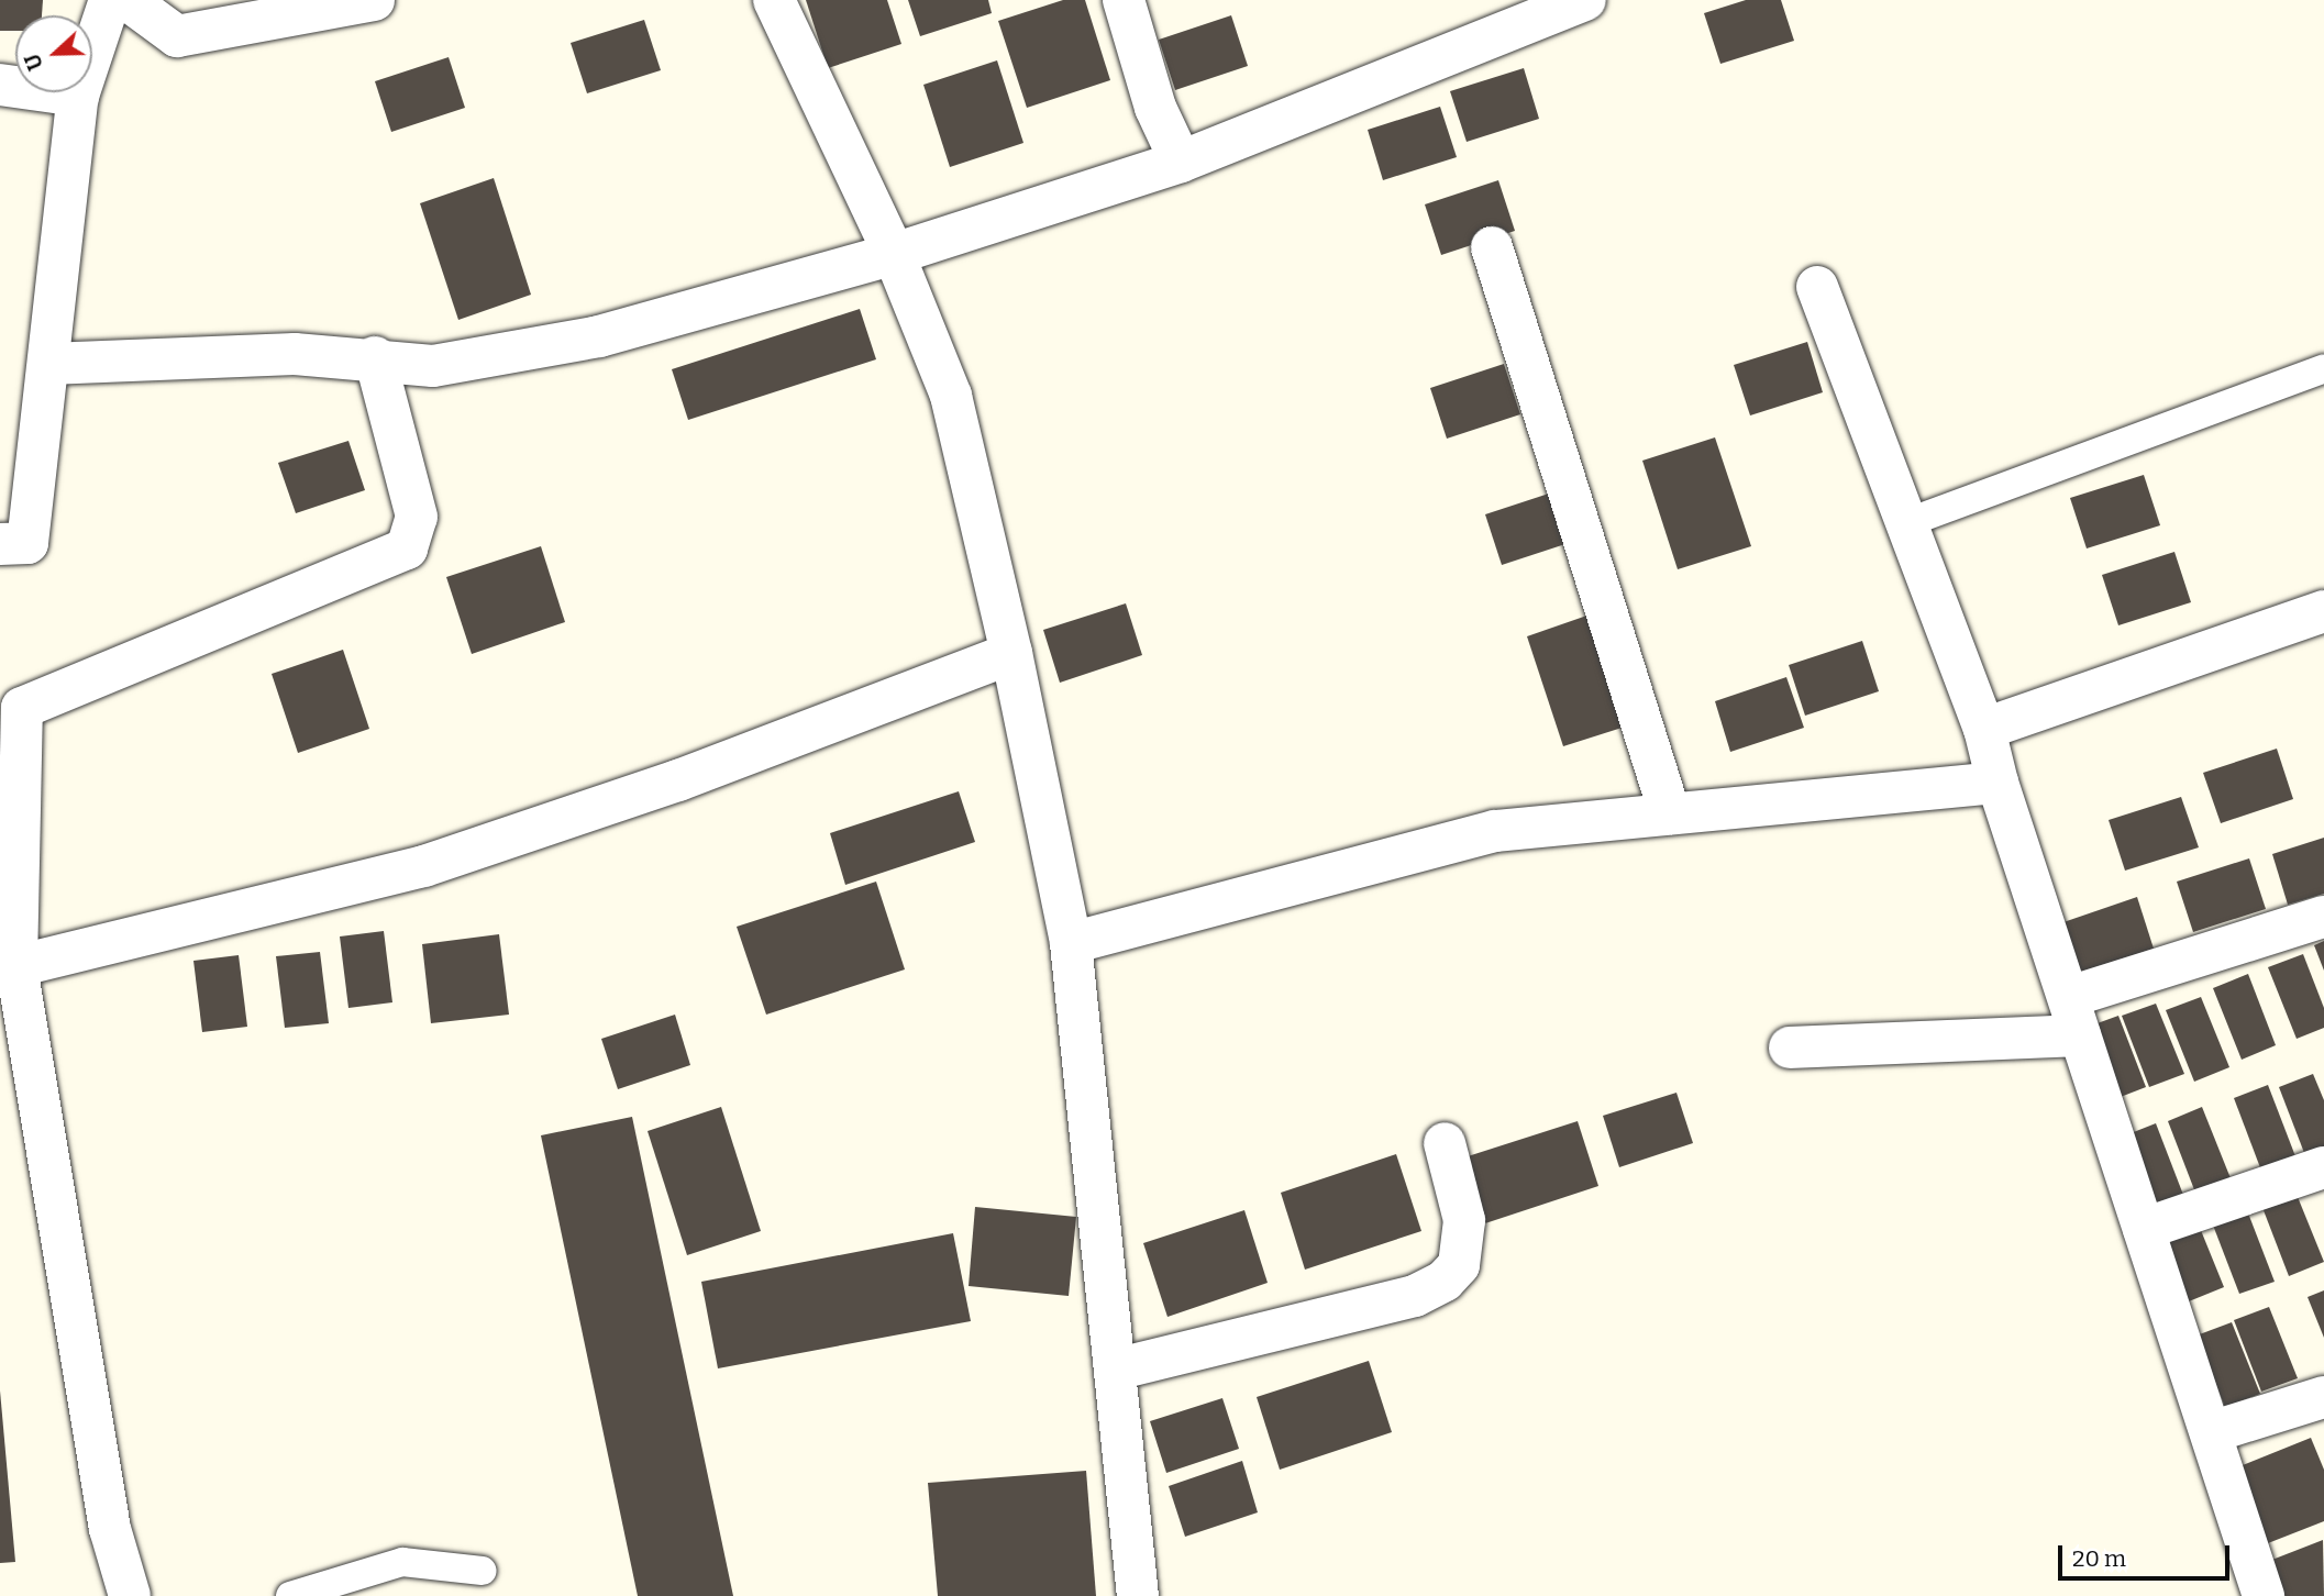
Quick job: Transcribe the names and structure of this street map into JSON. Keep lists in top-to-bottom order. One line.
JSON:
{"scale_bar":"20 m","north":"left"}
